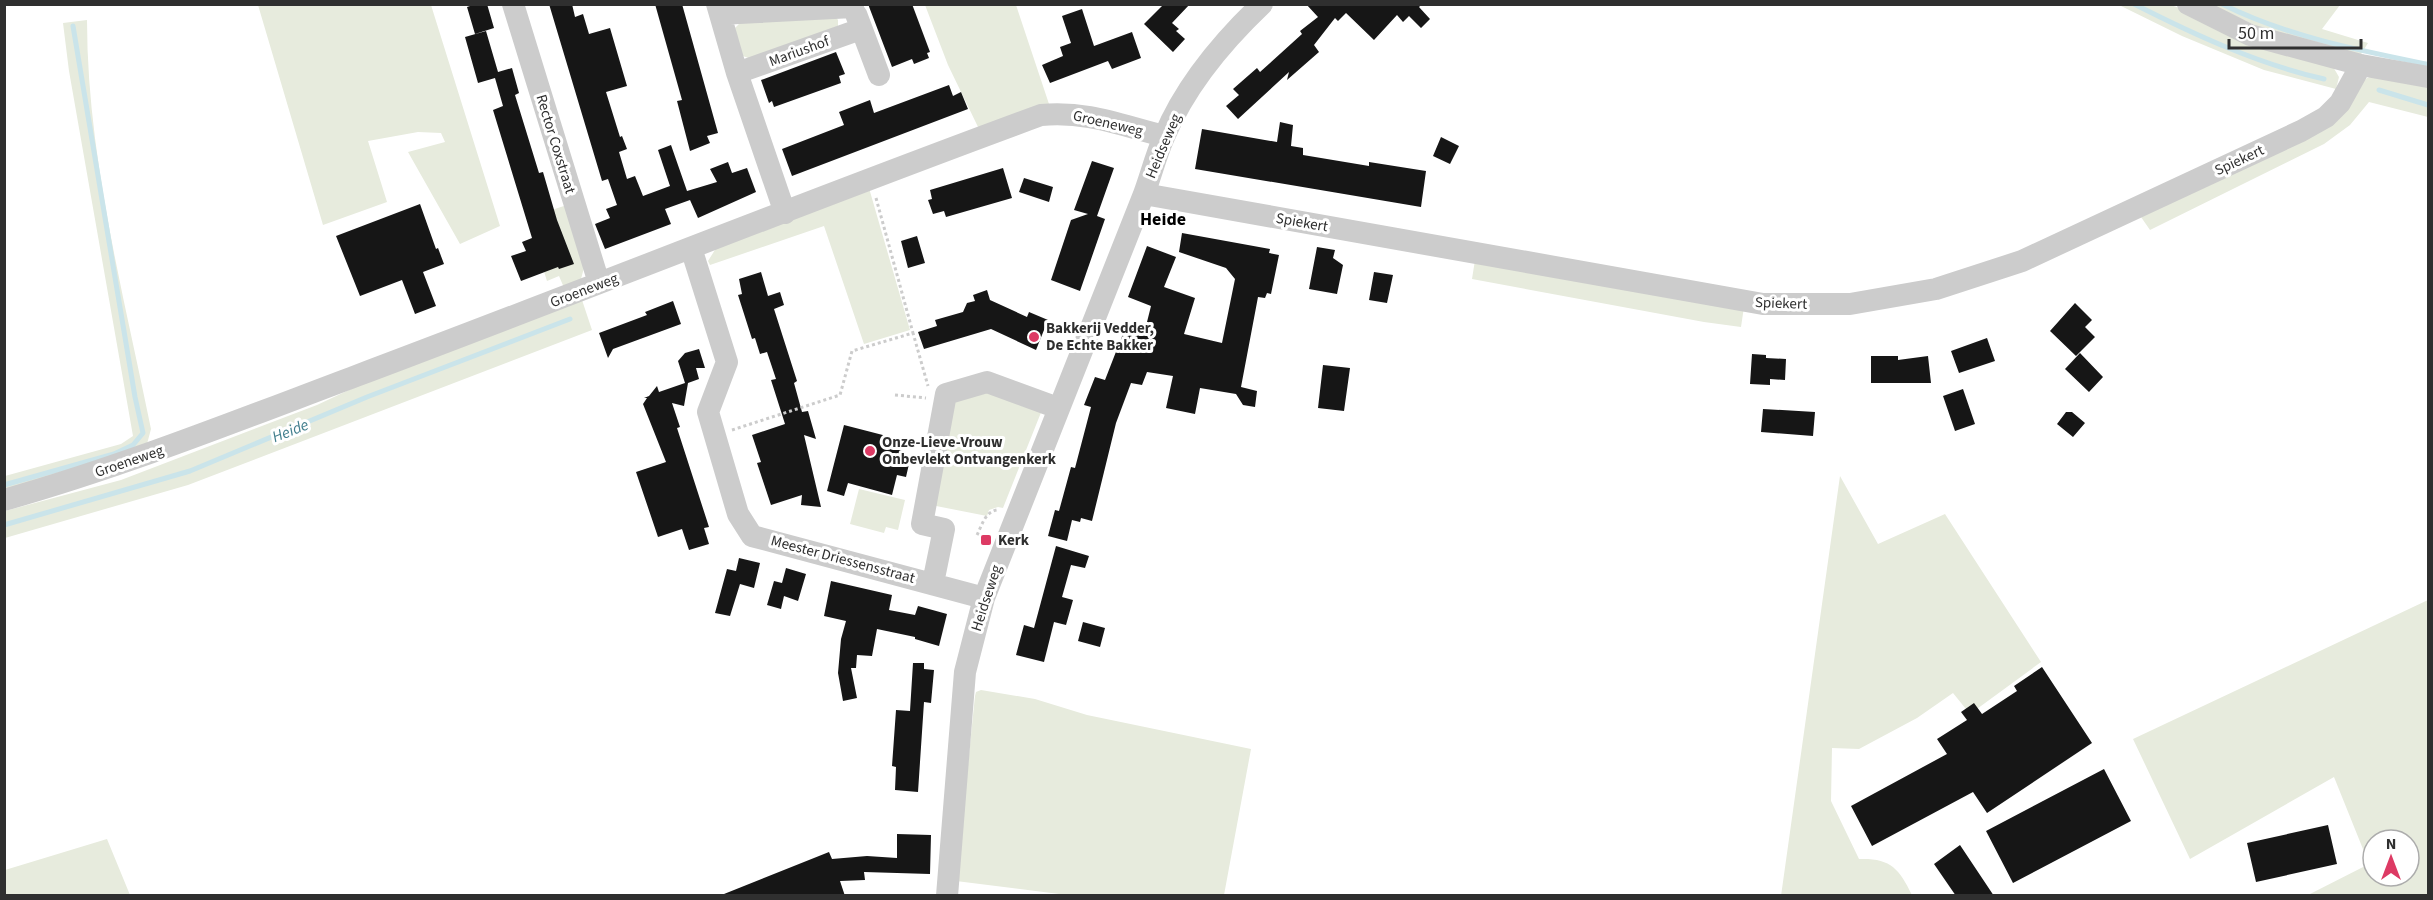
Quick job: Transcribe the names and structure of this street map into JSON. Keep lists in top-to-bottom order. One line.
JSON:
{"streets":{"street":["Mariushof","Groeneweg","Rector Coxstraat","Heidseweg","Spiekert","Meester Driessensstraat"]},"crossings":[["Groeneweg","Rector Coxstraat"],["Groeneweg","Heidseweg"],["Groeneweg","Meester Driessensstraat"],["Heidseweg","Spiekert"],["Heidseweg","Meester Driessensstraat"]],"districts":["Heide"],"water":["Heide"],"places":{"other":["Bakkerij Vedder, De Echte Bakker","Onze-Lieve-Vrouw Onbevlekt Ontvangenkerk"],"transit":["Kerk"]},"scale_bar":"50 m","north":"top"}
